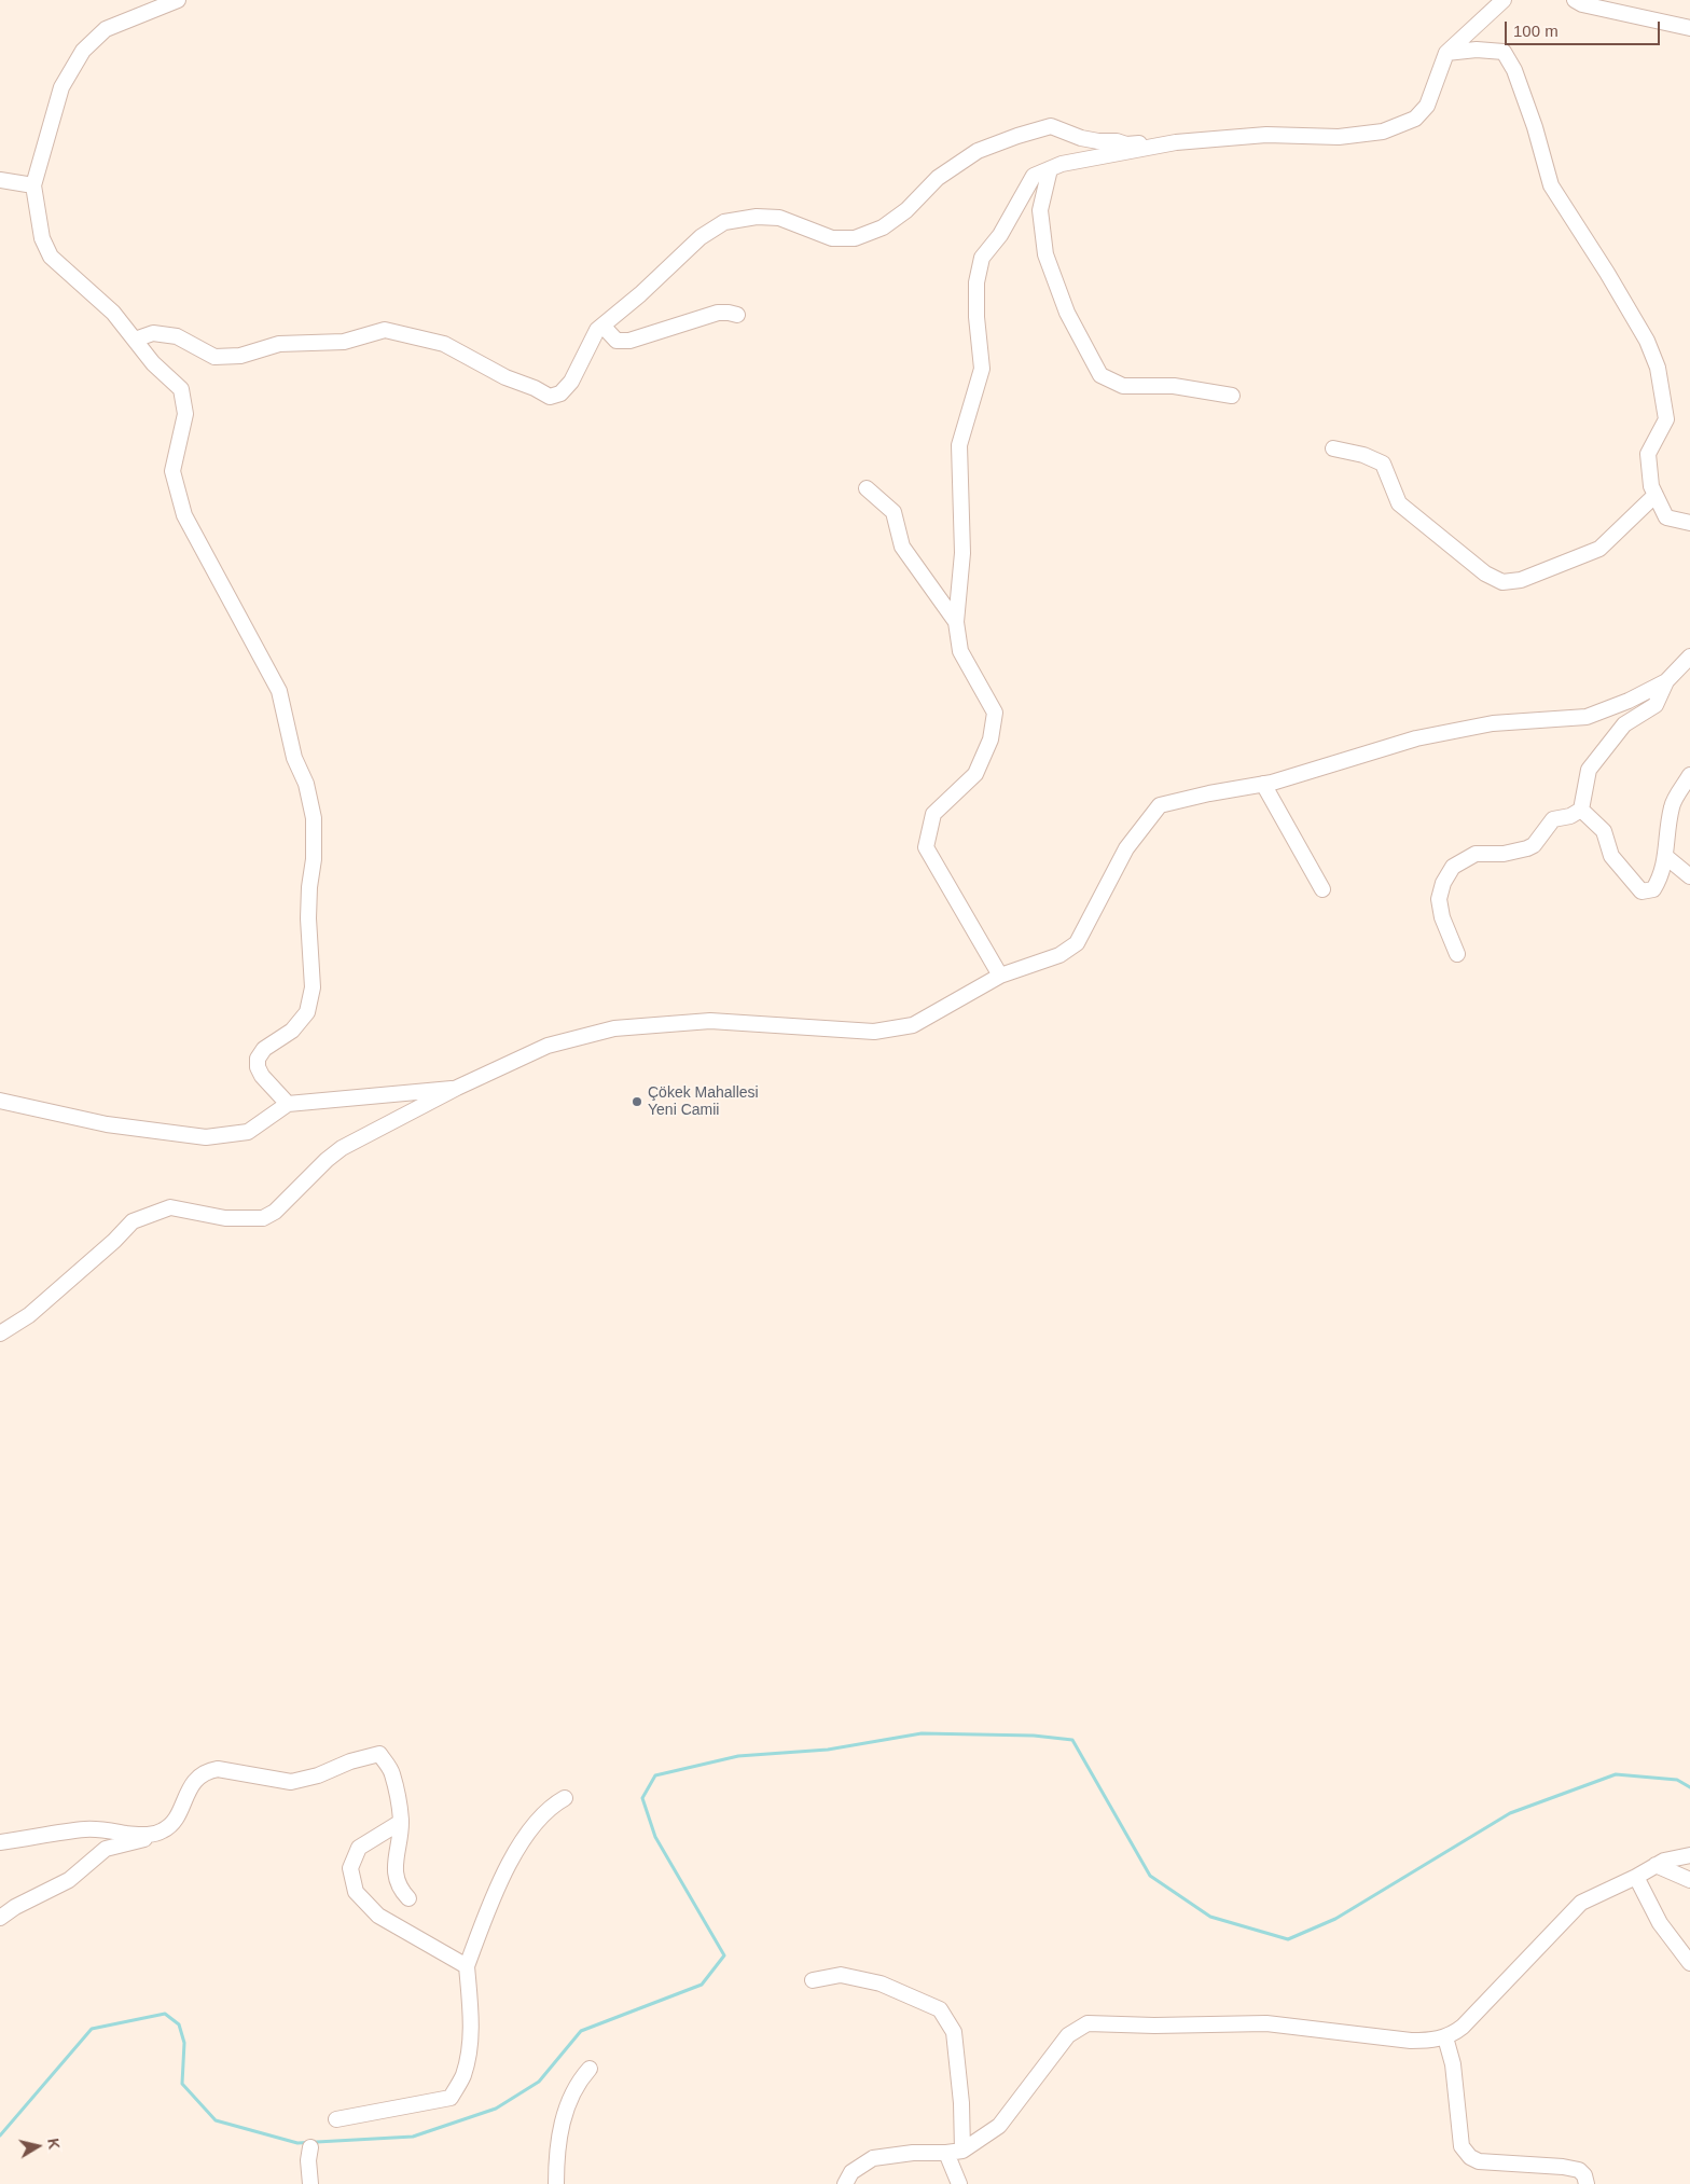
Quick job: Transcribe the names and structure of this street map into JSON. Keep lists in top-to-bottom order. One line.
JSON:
{"places":["Çökek Mahallesi Yeni Camii"],"scale_bar":"100 m","north":"right"}
